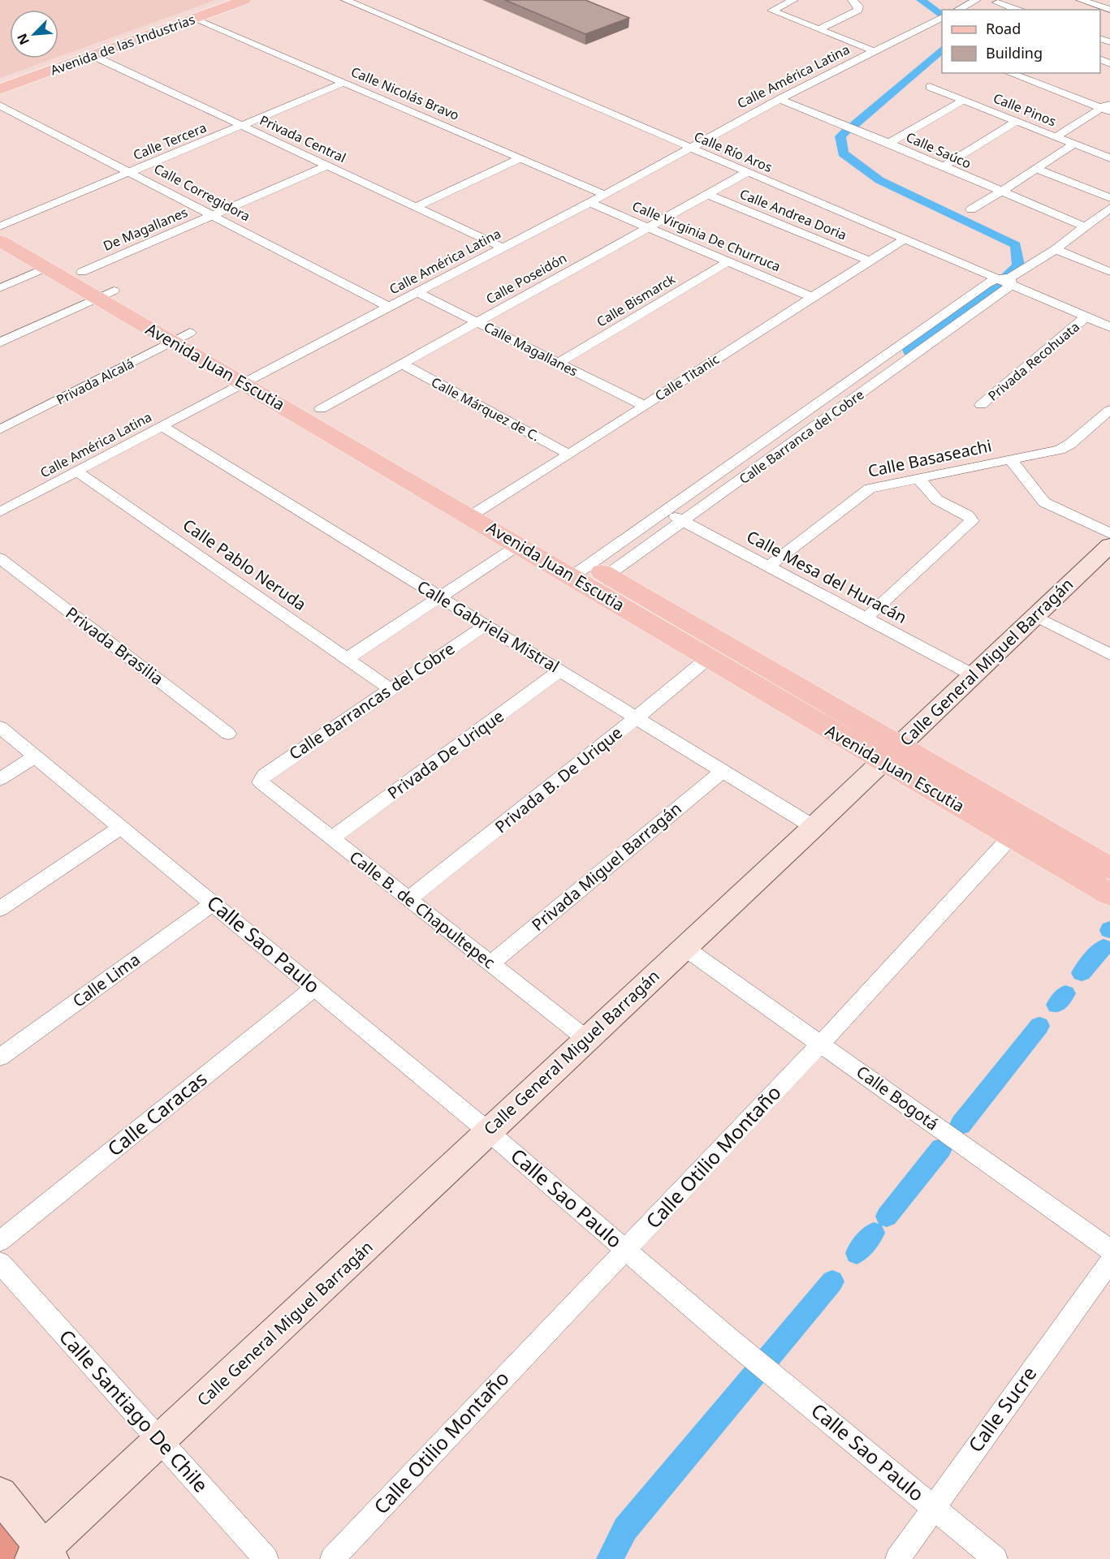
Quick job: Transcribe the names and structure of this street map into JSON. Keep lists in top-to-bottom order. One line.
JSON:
{"streets":{"main road":["Avenida de las Industrias","Avenida Juan Escutia","Calle General Miguel Barragán"],"street":["Calle América Latina","Calle Nicolás Bravo","Calle Pinos","Privada Central","Calle Tercera","Calle Saúco","Calle Río Aros","Calle Corregidora","Calle Andrea Doria","De Magallanes","Calle Virginia De Churruca","Calle Poseidón","Calle Bismarck","Calle Magallanes","Privada Recohuata","Calle Titanic","Privada Alcalá","Calle Márquez de C.","Calle Barranca del Cobre","Calle Basaseachi","Calle Pablo Neruda","Calle Mesa del Huracán","Calle Gabriela Mistral","Privada Brasilia","Calle Barrancas del Cobre","Privada De Urique","Privada B. De Urique","Privada Miguel Barragán","Calle B. de Chapultepec","Calle Sao Paulo","Calle Lima","Calle Bogotá","Calle Caracas","Calle Otilio Montaño","Calle Sucre","Calle Santiago De Chile"]},"crossings":[["Avenida de las Industrias","Calle Nicolás Bravo"],["Avenida de las Industrias","Privada Central"],["Calle América Latina","Calle Nicolás Bravo"],["Calle América Latina","Privada Central"],["Calle América Latina","Calle Saúco"],["Calle América Latina","Calle Río Aros"],["Calle América Latina","Calle Corregidora"],["Calle América Latina","Calle Virginia De Churruca"],["Calle América Latina","Calle Magallanes"],["Calle América Latina","Avenida Juan Escutia"],["Calle América Latina","Calle Pablo Neruda"],["Calle América Latina","Calle Gabriela Mistral"],["Calle Nicolás Bravo","Calle Tercera"],["Privada Central","Calle Tercera"],["Privada Central","De Magallanes"],["Calle Tercera","Calle Corregidora"],["Calle Tercera","Avenida Juan Escutia"],["Calle Río Aros","Calle Poseidón"],["Calle Río Aros","Calle Titanic"],["Calle Río Aros","Calle Barranca del Cobre"],["Calle Corregidora","De Magallanes"],["Calle Andrea Doria","Calle Poseidón"],["Calle Andrea Doria","Calle Titanic"],["De Magallanes","Avenida Juan Escutia"],["Calle Virginia De Churruca","Calle Poseidón"],["Calle Virginia De Churruca","Calle Bismarck"],["Calle Virginia De Churruca","Calle Titanic"],["Calle Poseidón","Calle Magallanes"],["Calle Poseidón","Avenida Juan Escutia"],["Calle Poseidón","Calle Márquez de C."],["Calle Bismarck","Calle Magallanes"],["Calle Magallanes","Calle Titanic"],["Avenida Juan Escutia","Calle Titanic"],["Avenida Juan Escutia","Privada Alcalá"],["Avenida Juan Escutia","Calle Barranca del Cobre"],["Avenida Juan Escutia","Calle General Miguel Barragán"],["Avenida Juan Escutia","Privada B. De Urique"],["Avenida Juan Escutia","Calle Otilio Montaño"],["Calle Titanic","Calle Márquez de C."],["Calle Barranca del Cobre","Calle Mesa del Huracán"],["Calle Basaseachi","Calle Mesa del Huracán"],["Calle Pablo Neruda","Calle Barrancas del Cobre"],["Calle Mesa del Huracán","Calle General Miguel Barragán"],["Calle Gabriela Mistral","Calle General Miguel Barragán"],["Calle Gabriela Mistral","Calle Barrancas del Cobre"],["Calle Gabriela Mistral","Privada De Urique"],["Calle Gabriela Mistral","Privada B. De Urique"],["Calle Gabriela Mistral","Privada Miguel Barragán"],["Calle General Miguel Barragán","Calle B. de Chapultepec"],["Calle General Miguel Barragán","Calle Sao Paulo"],["Calle General Miguel Barragán","Calle Bogotá"],["Calle General Miguel Barragán","Calle Santiago De Chile"],["Calle Barrancas del Cobre","Calle B. de Chapultepec"],["Privada De Urique","Calle B. de Chapultepec"],["Privada B. De Urique","Calle B. de Chapultepec"],["Privada Miguel Barragán","Calle B. de Chapultepec"],["Calle Sao Paulo","Calle Lima"],["Calle Sao Paulo","Calle Caracas"],["Calle Sao Paulo","Calle Otilio Montaño"],["Calle Sao Paulo","Calle Sucre"],["Calle Bogotá","Calle Otilio Montaño"]],"legend":["Road","Building"],"north":"bottom left"}
